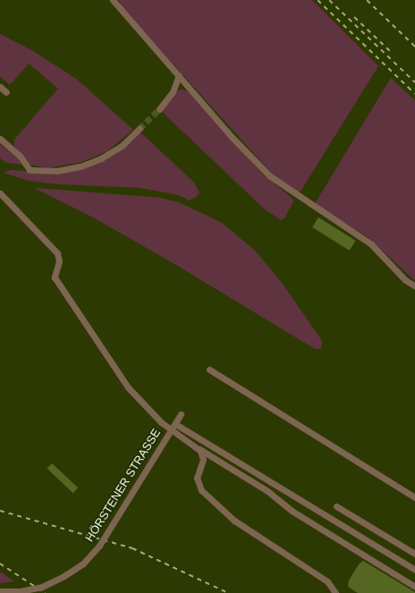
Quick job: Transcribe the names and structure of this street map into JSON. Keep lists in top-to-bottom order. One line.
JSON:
{"streets":{"street":["HÖRSTENER STRASSE"]}}
